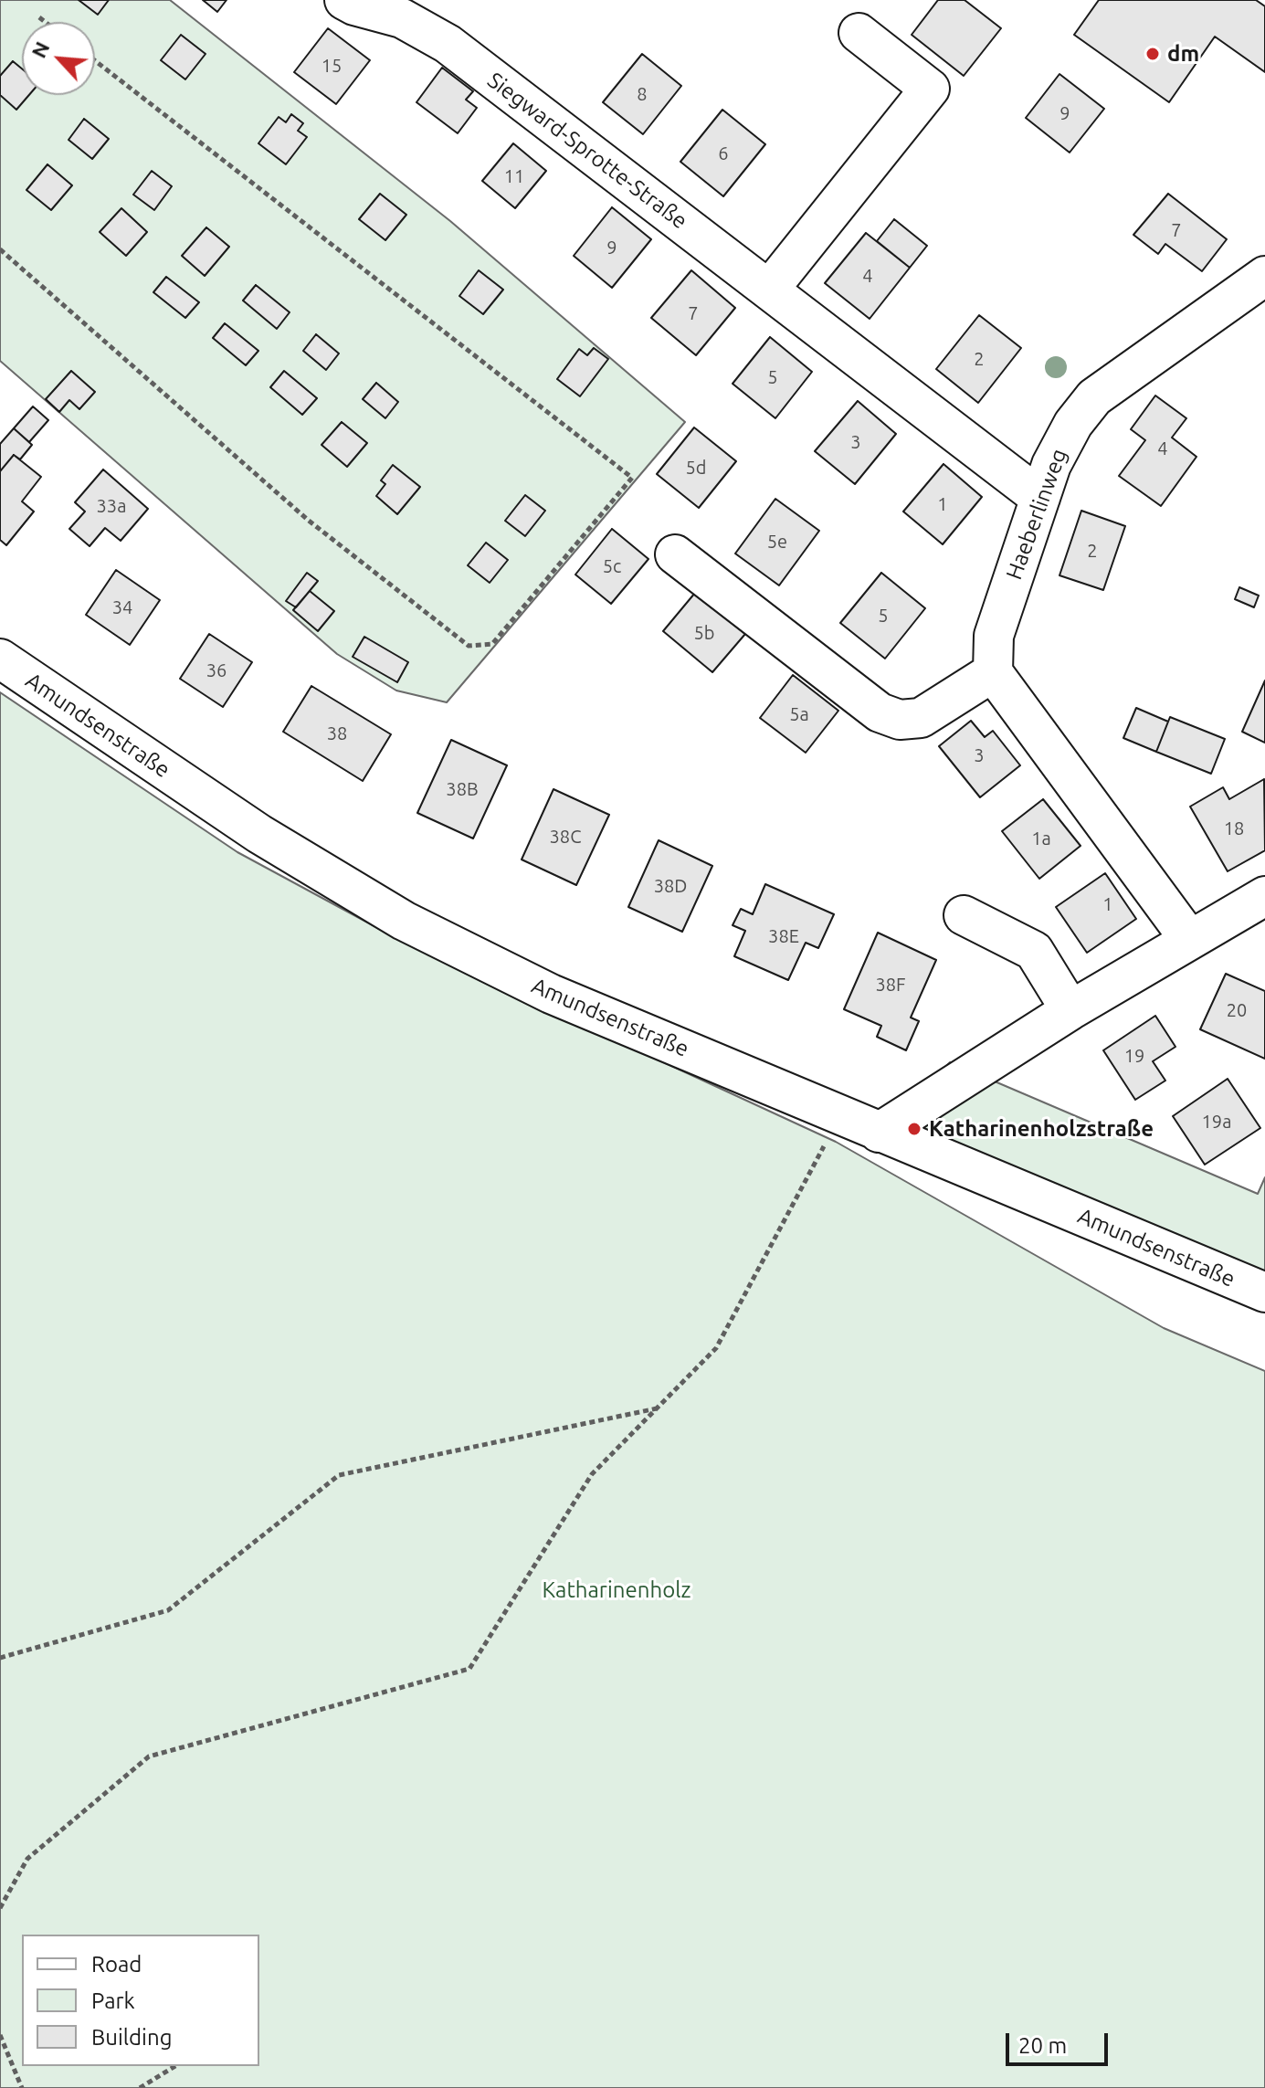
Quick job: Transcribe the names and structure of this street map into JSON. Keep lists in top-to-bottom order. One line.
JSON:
{"streets":{"street":["Siegward-Sprotte-Straße","Haeberlinweg","Amundsenstraße"]},"crossings":[["Siegward-Sprotte-Straße","Haeberlinweg"]],"parks":["Katharinenholz"],"places":["dm","Katharinenholzstraße"],"house_numbers":["15","8","9","6","11","7","9","4","7","2","5","3","4","5d","1","33a","5e","2","5c","34","5","5b","36","5a","38","3","38B","18","38C","1a","38D","1","38E","38F","20","19","19a"],"legend":["Road","Park","Building"],"scale_bar":"20 m","north":"top left"}
